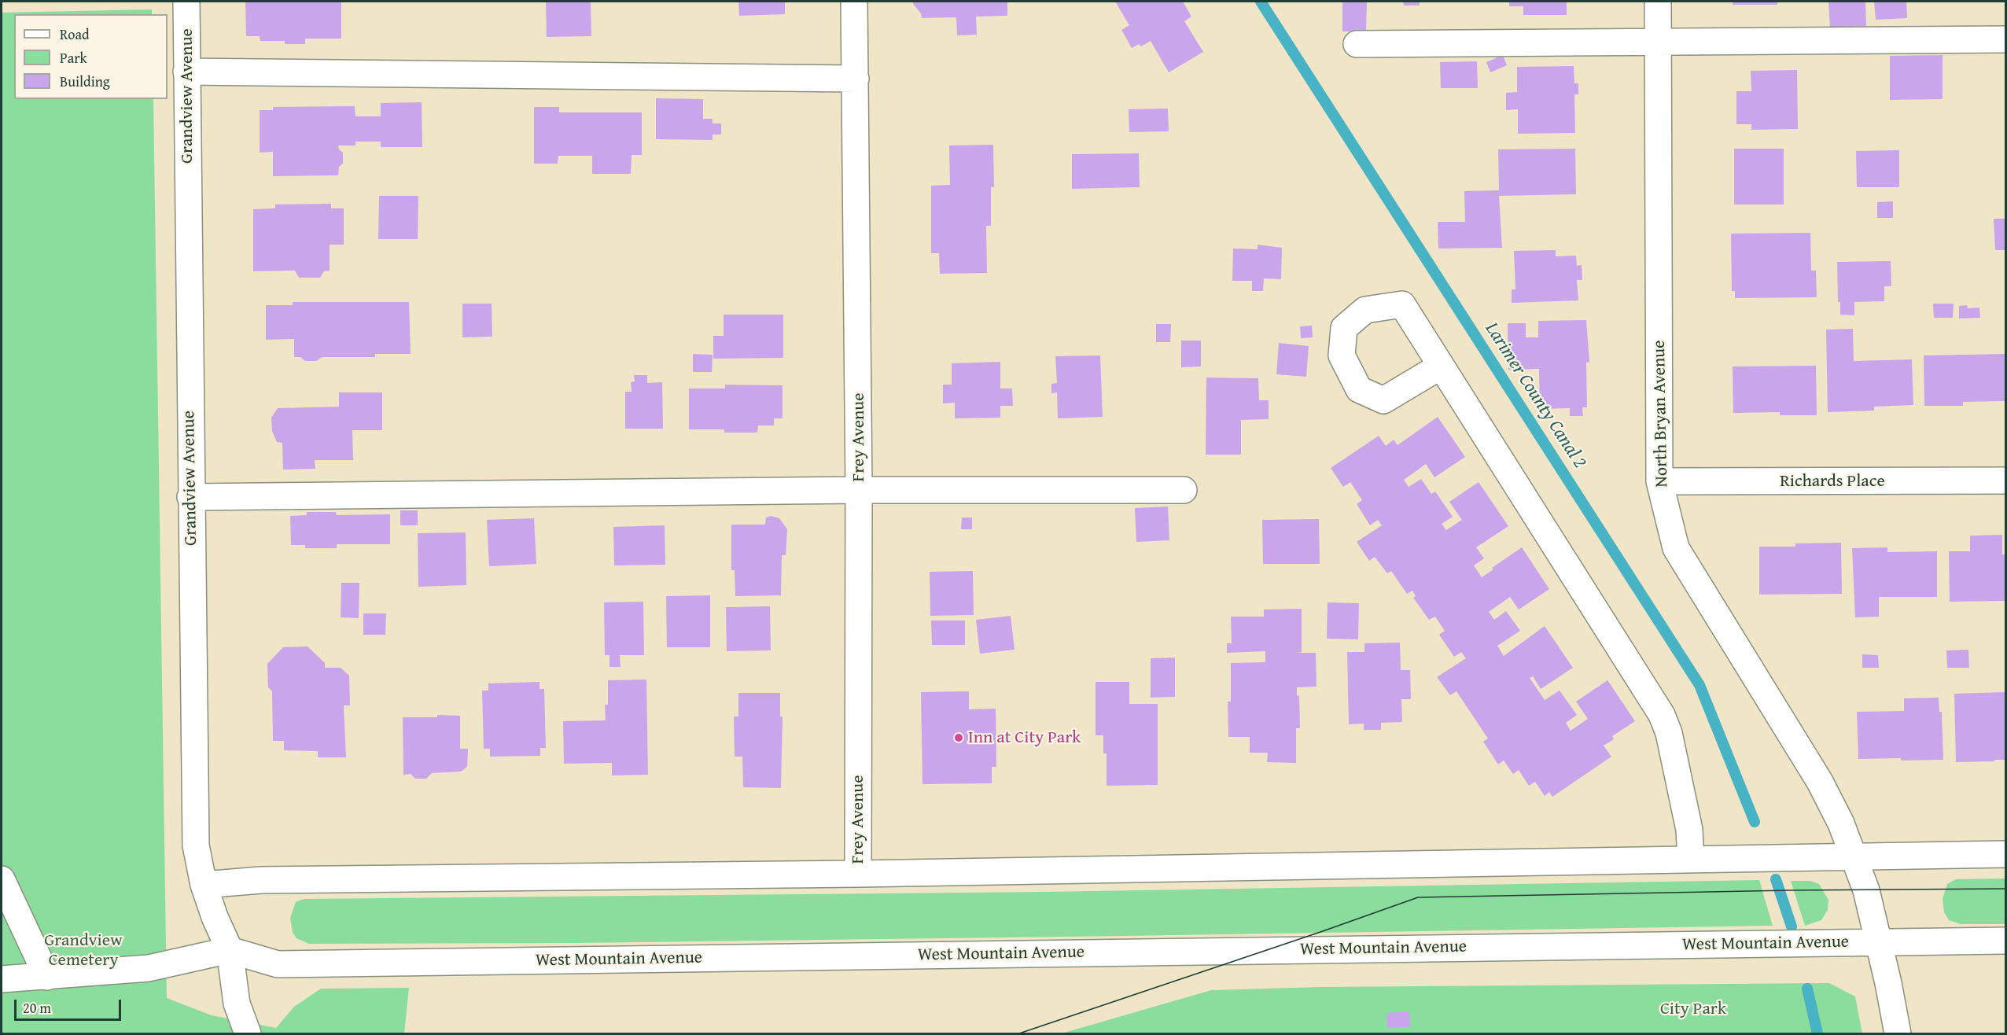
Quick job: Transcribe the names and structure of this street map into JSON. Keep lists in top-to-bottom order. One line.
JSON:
{"streets":{"street":["Grandview Avenue","North Bryan Avenue","Frey Avenue","Richards Place","West Mountain Avenue"]},"crossings":[["Grandview Avenue","West Mountain Avenue"],["North Bryan Avenue","Richards Place"],["North Bryan Avenue","West Mountain Avenue"]],"water":["Larimer County Canal 2"],"parks":["Grandview Cemetery","City Park"],"places":["Inn at City Park"],"legend":["Road","Park","Building"],"scale_bar":"20 m"}
